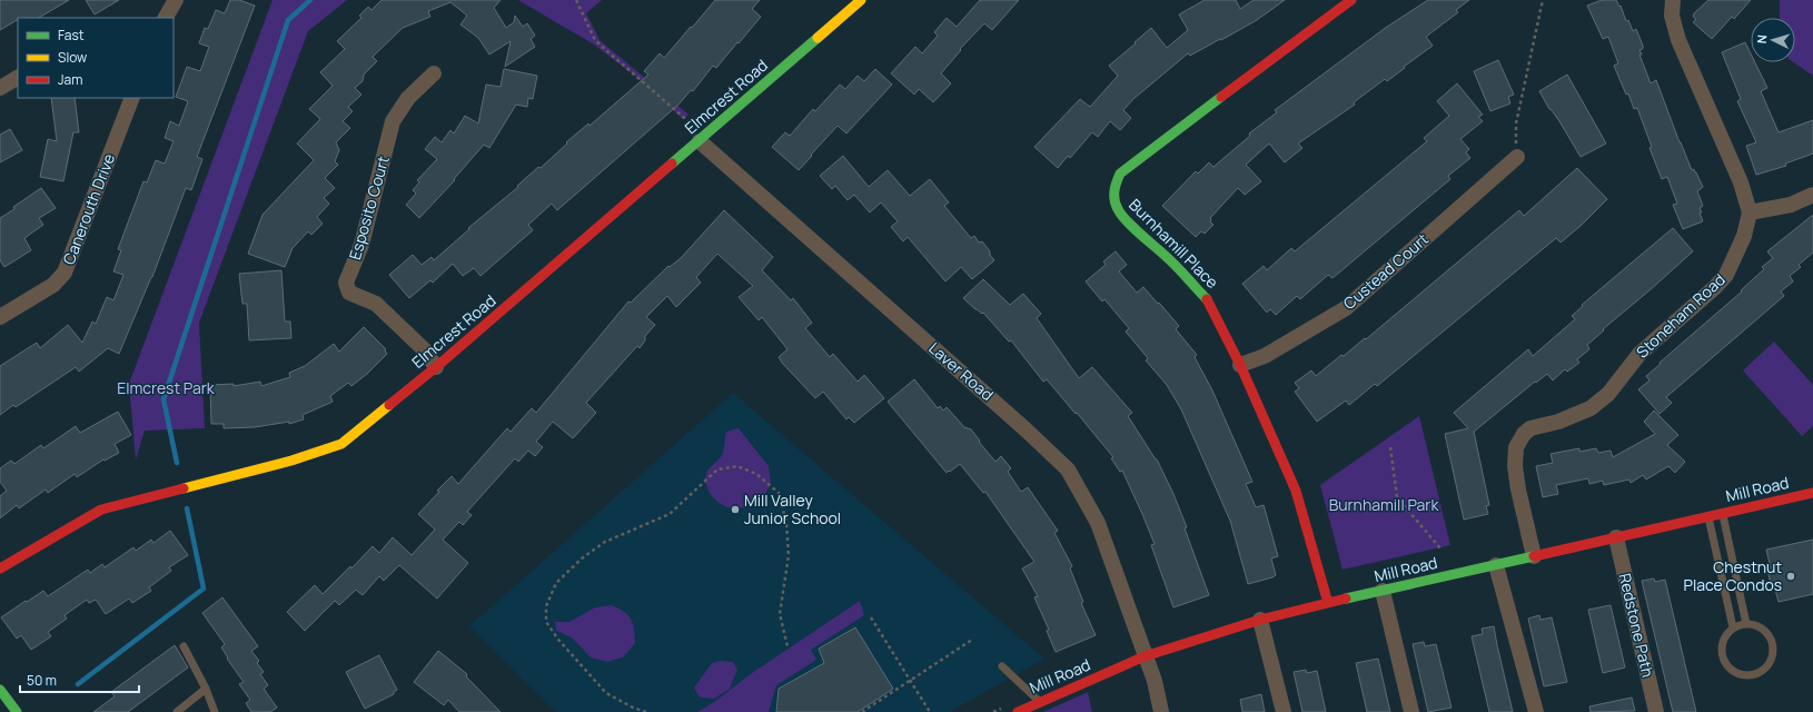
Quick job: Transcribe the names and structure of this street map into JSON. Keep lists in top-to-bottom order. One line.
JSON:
{"streets":{"street":["Elmcrest Road","Esposito Court","Canerouth Drive","Burnhamill Place","Custead Court","Stoneham Road","Laver Road","Mill Road","Redstone Path"]},"crossings":[["Elmcrest Road","Esposito Court"],["Elmcrest Road","Laver Road"],["Burnhamill Place","Custead Court"],["Burnhamill Place","Mill Road"],["Stoneham Road","Mill Road"],["Laver Road","Mill Road"],["Mill Road","Redstone Path"]],"parks":["Elmcrest Park","Burnhamill Park"],"places":["Mill Valley Junior School","Chestnut Place Condos"],"legend":["Fast","Slow","Jam"],"scale_bar":"50 m","north":"left"}
